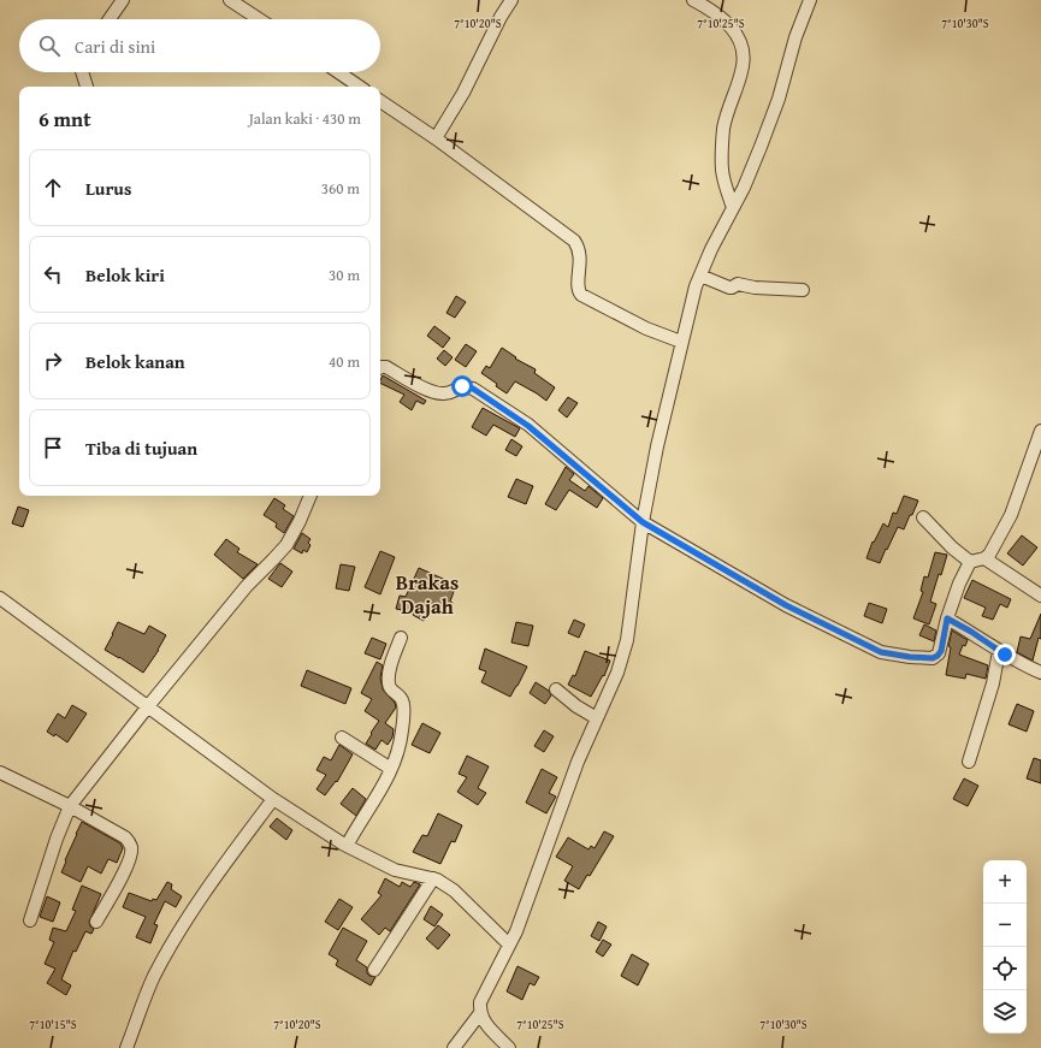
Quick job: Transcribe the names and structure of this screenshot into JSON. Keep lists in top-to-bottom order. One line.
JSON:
{"districts":["Brakas Dajah"],"page":{"search":"Cari di sini","heading":["6 mnt","Jalan kaki · 430 m"],"list":[["Lurus","360 m"],["Belok kiri","30 m"],["Belok kanan","40 m"],"Tiba di tujuan"],"map_buttons":["+","−"]},"coordinates":["7°10'20\"S","7°10'25\"S","7°10'30\"S","7°10'15\"S"]}
